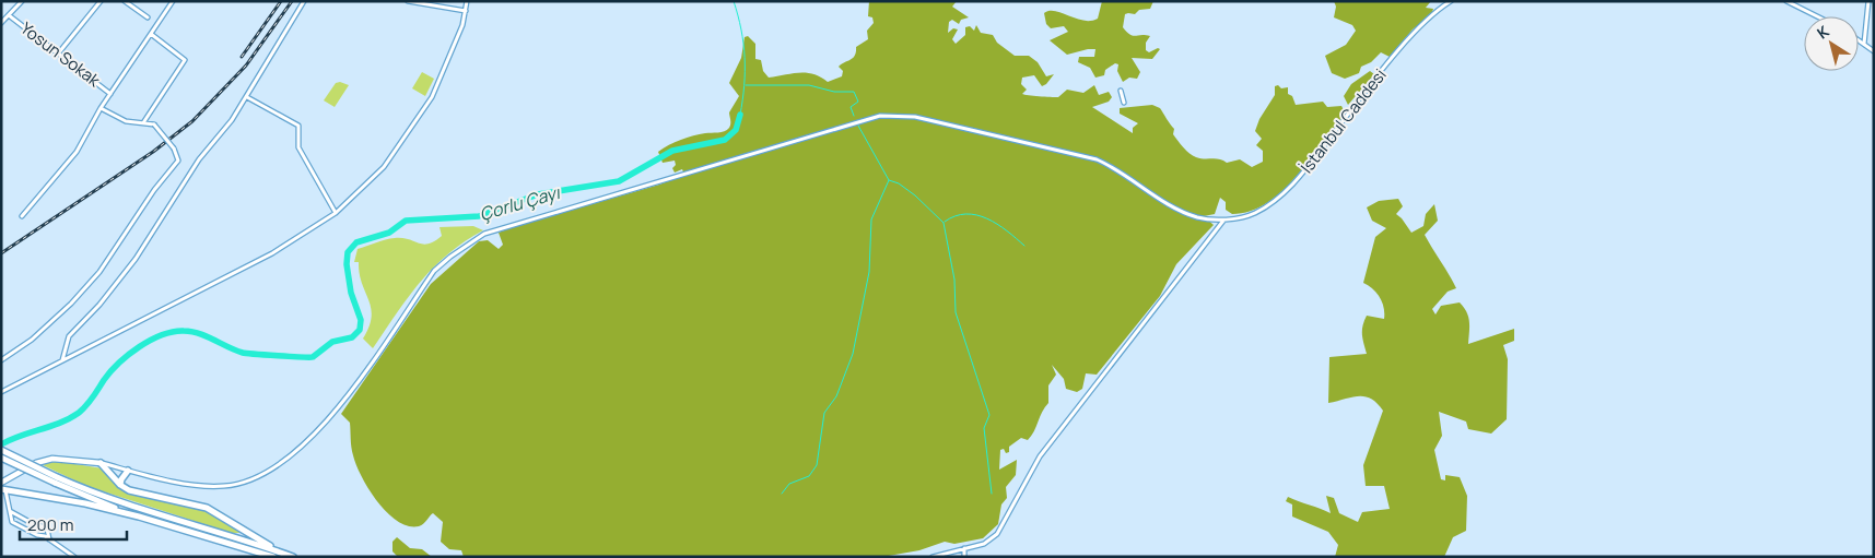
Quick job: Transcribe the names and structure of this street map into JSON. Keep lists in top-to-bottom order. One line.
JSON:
{"streets":{"street":["Yosun Sokak","İstanbul Caddesi"]},"water":["Çorlu Çayı"],"scale_bar":"200 m","north":"top left"}
